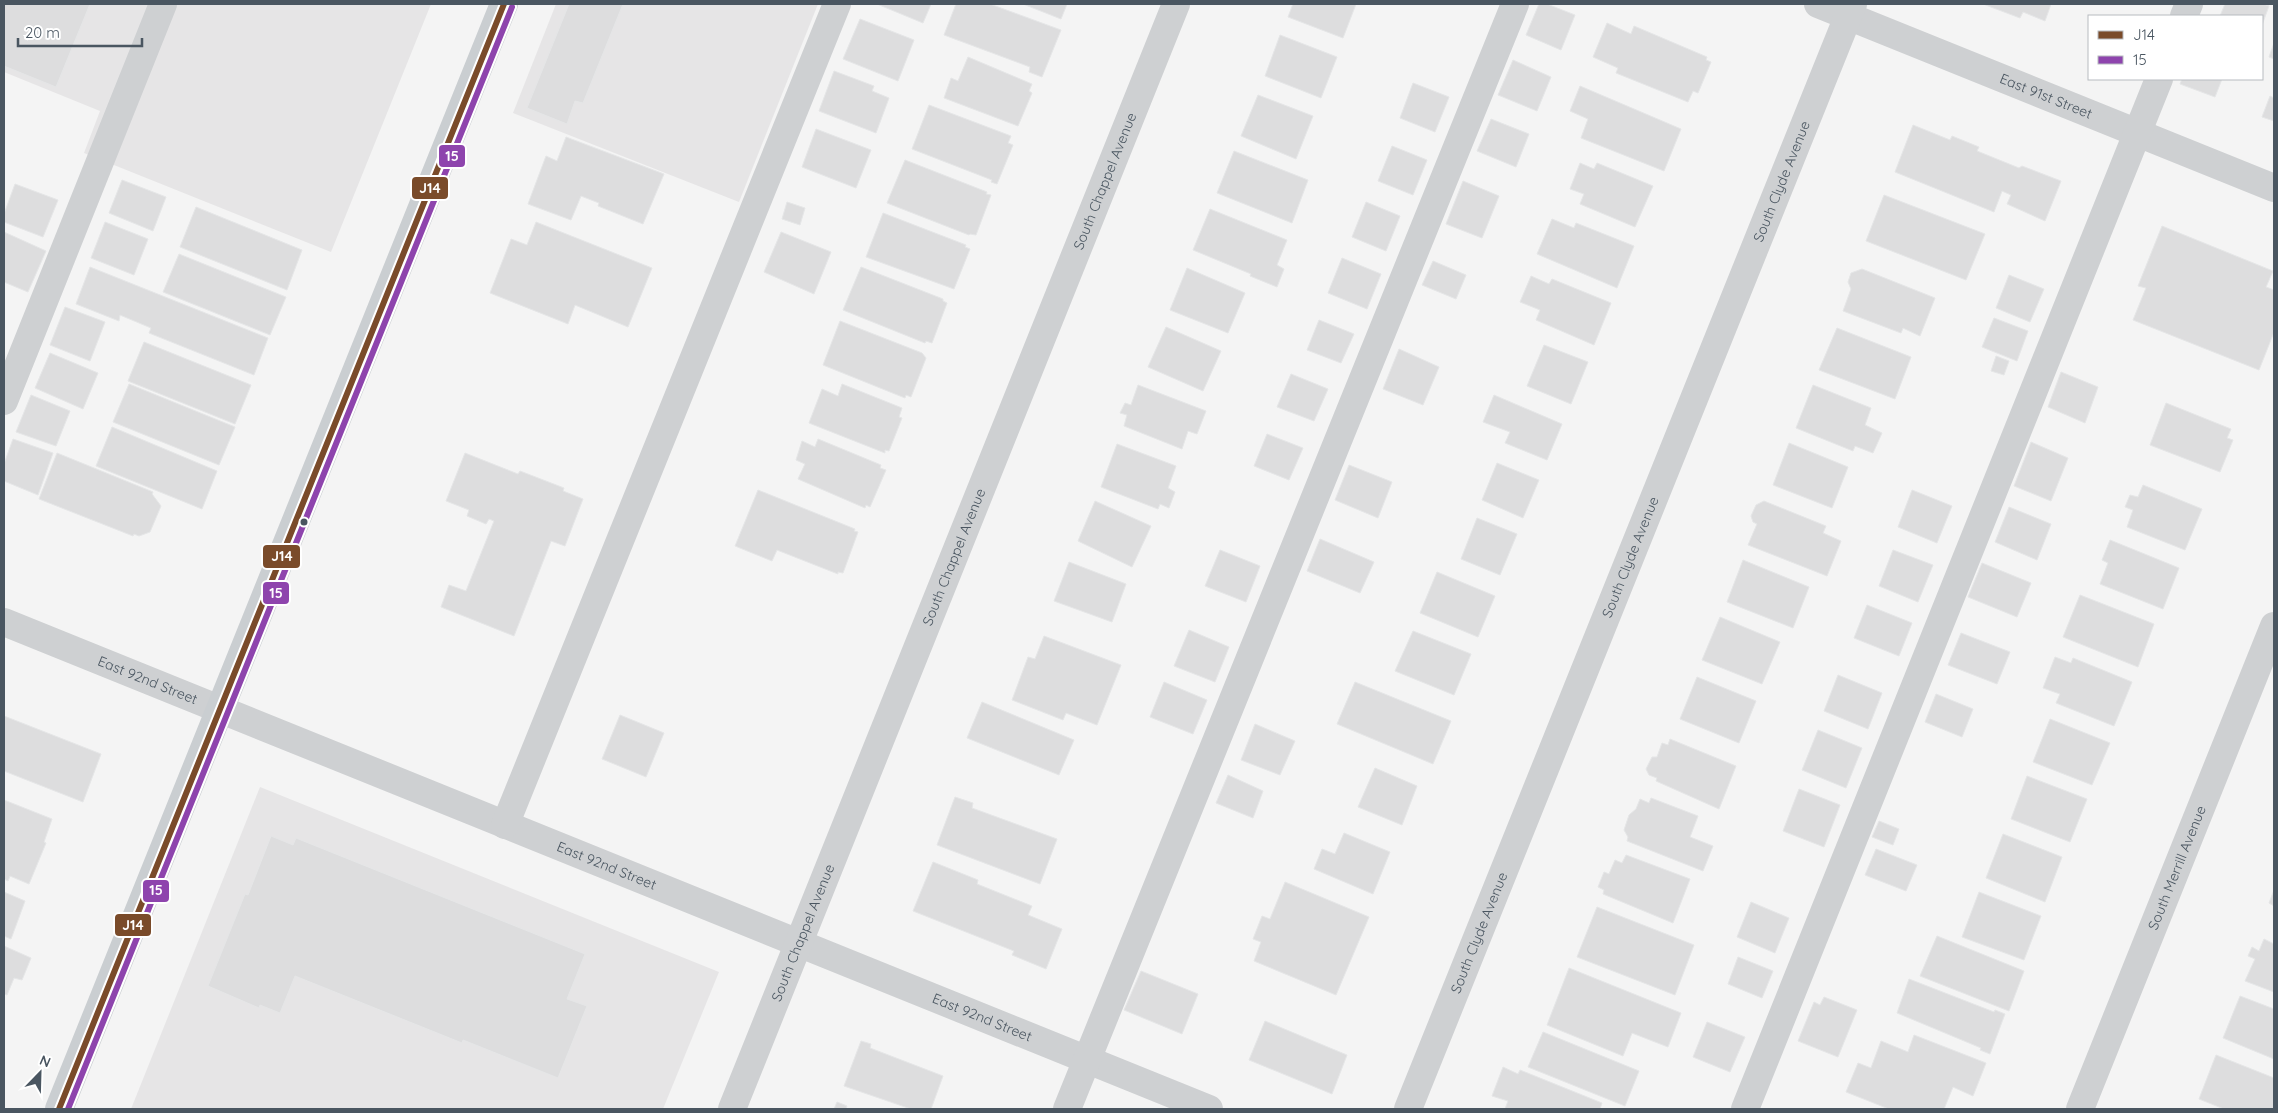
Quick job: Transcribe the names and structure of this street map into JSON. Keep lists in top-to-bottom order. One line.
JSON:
{"streets":{"street":["East 91st Street","South Chappel Avenue","South Clyde Avenue","East 92nd Street","South Merrill Avenue"]},"crossings":[["East 91st Street","South Clyde Avenue"],["South Chappel Avenue","East 92nd Street"]],"lines":["transit line J14","transit line 15"],"legend":["J14","15"],"scale_bar":"20 m","north":"top right"}
